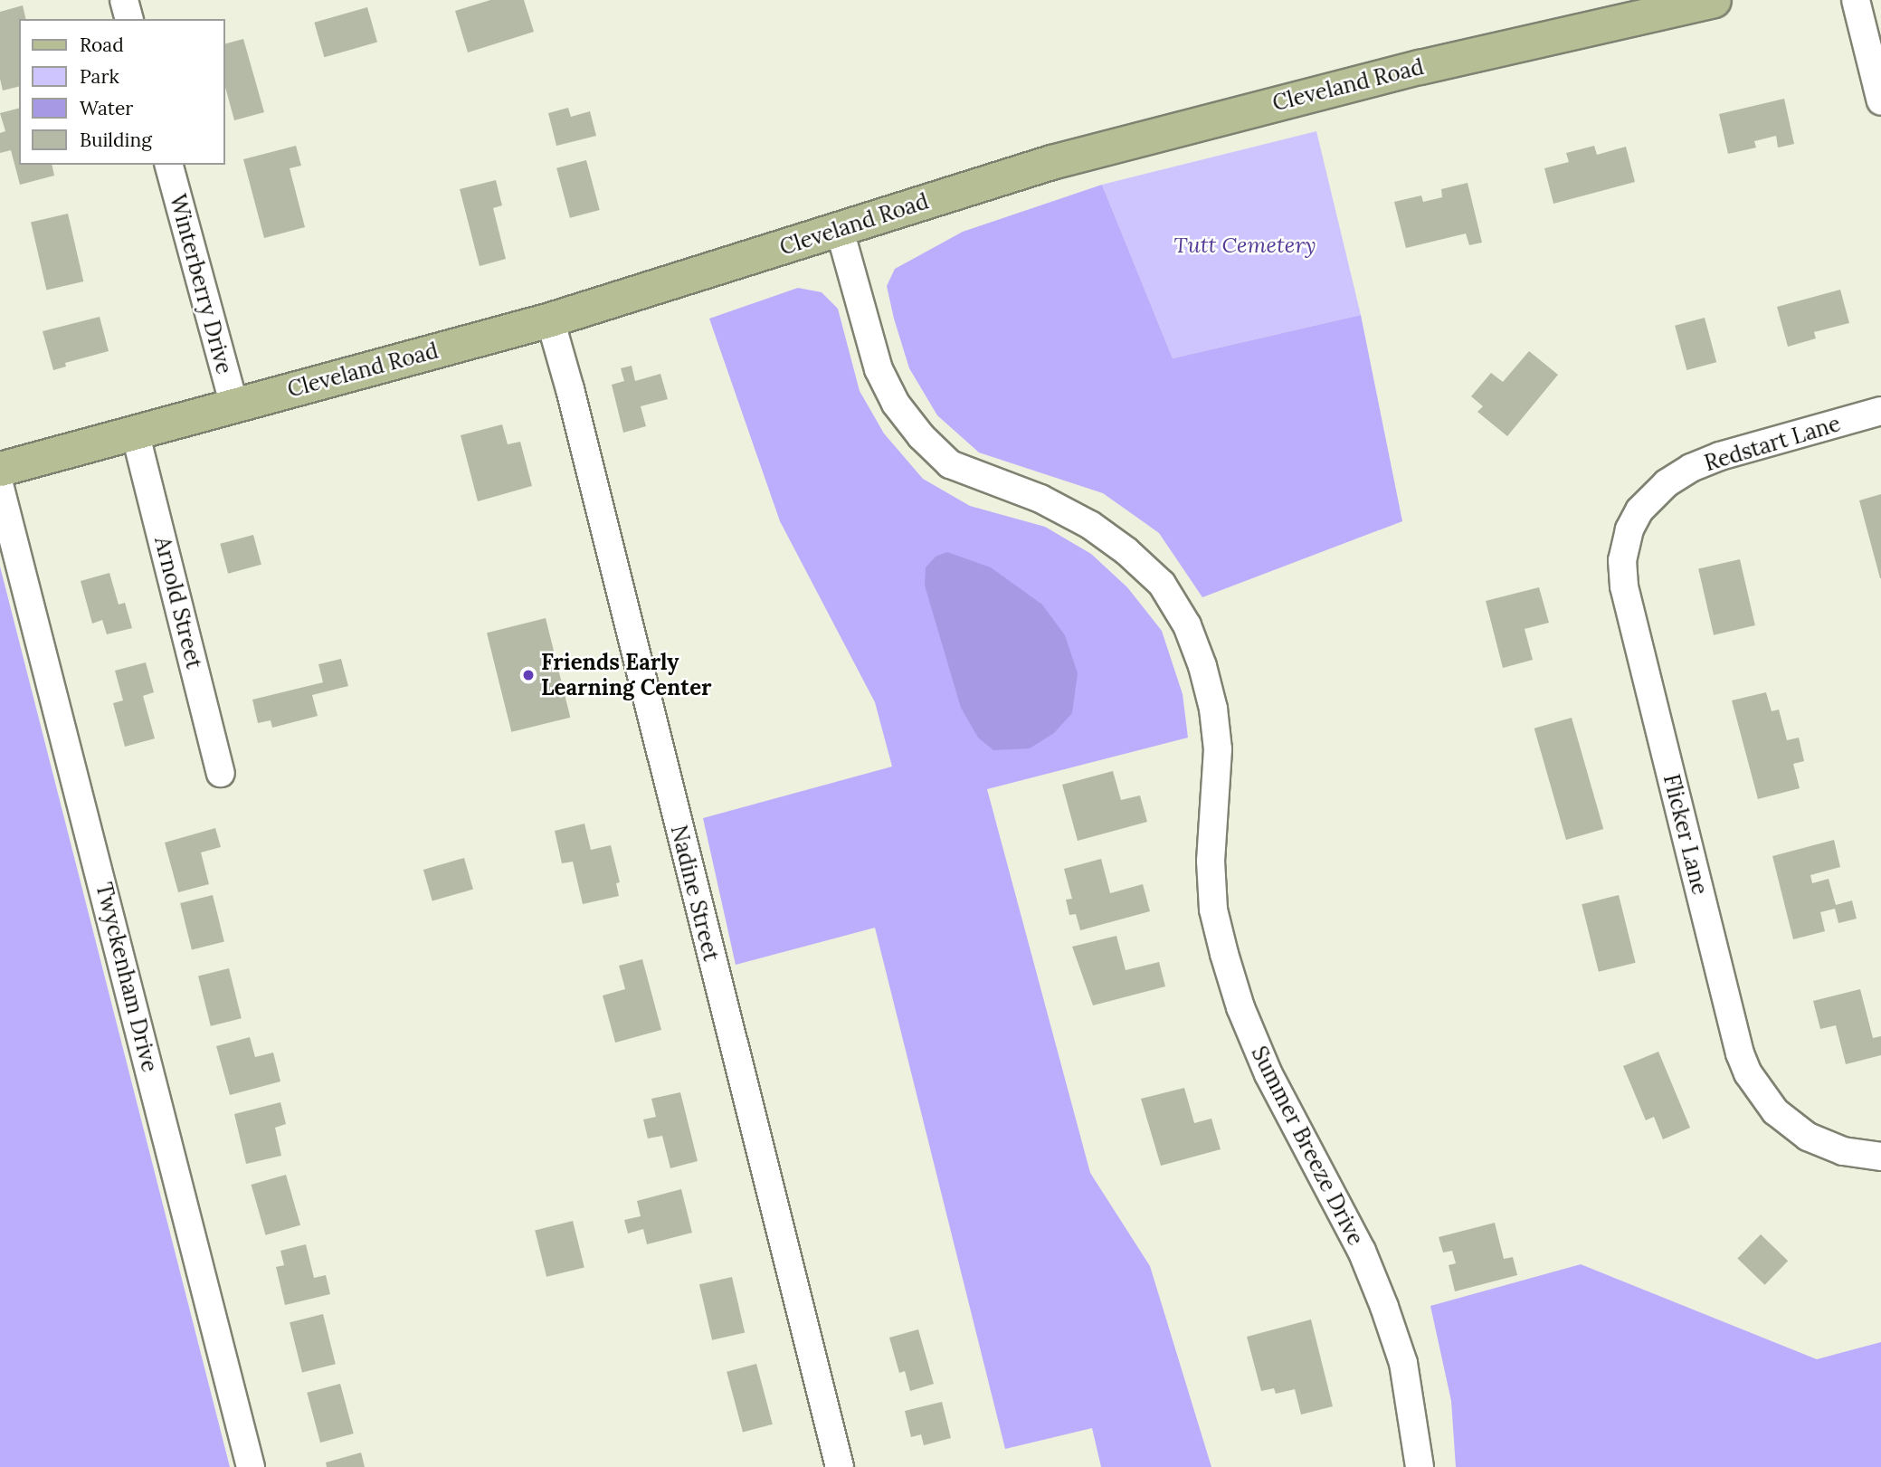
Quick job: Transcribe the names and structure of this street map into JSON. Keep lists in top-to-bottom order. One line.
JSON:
{"streets":{"main road":["Cleveland Road"],"street":["Winterberry Drive","Redstart Lane","Arnold Street","Flicker Lane","Nadine Street","Twyckenham Drive","Summer Breeze Drive"]},"crossings":[["Cleveland Road","Winterberry Drive"],["Cleveland Road","Arnold Street"],["Cleveland Road","Nadine Street"],["Cleveland Road","Summer Breeze Drive"],["Redstart Lane","Flicker Lane"]],"parks":["Tutt Cemetery"],"places":["Friends Early Learning Center"],"legend":["Road","Park","Water","Building"]}
